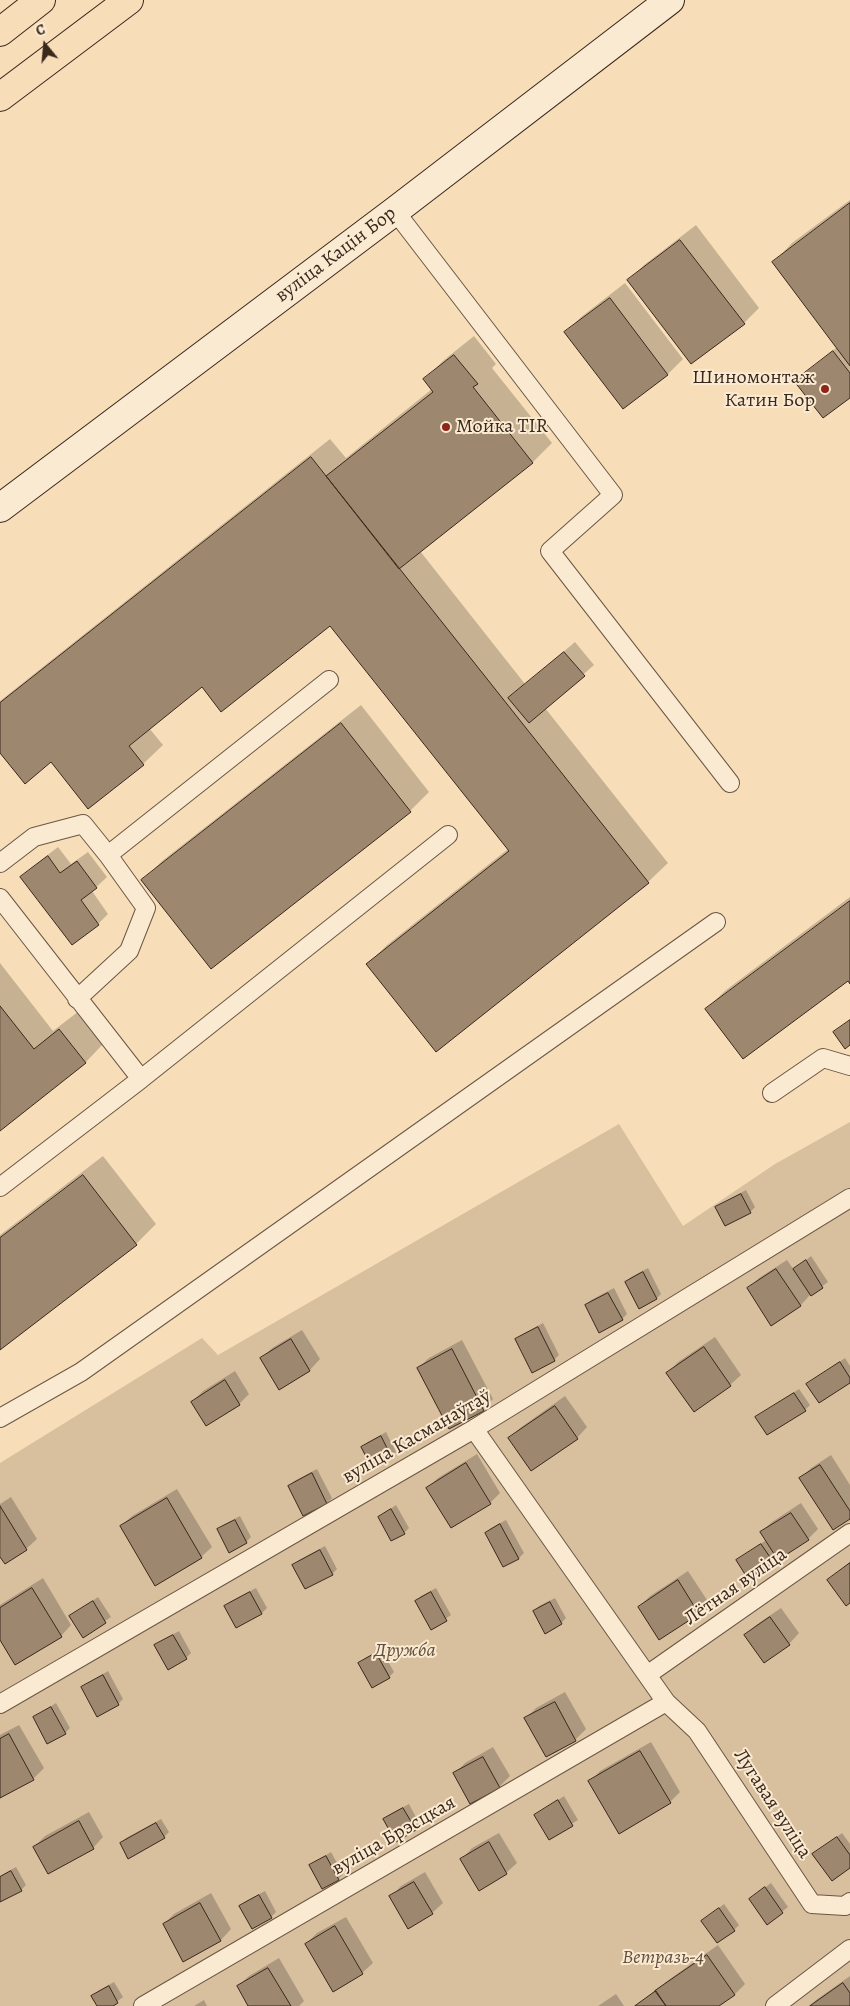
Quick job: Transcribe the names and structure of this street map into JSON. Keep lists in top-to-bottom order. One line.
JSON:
{"streets":{"main road":["вуліца Кацін Бор"],"lane":["вуліца Касманаўтаў","Лётная вуліца","Лугавая вуліца","вуліца Брэсцкая"]},"crossings":[["Лугавая вуліца","вуліца Брэсцкая"]],"parks":["Дружба","Ветразь-4"],"places":["Шиномонтаж Катин Бор","Мойка TIR"],"north":"top"}
